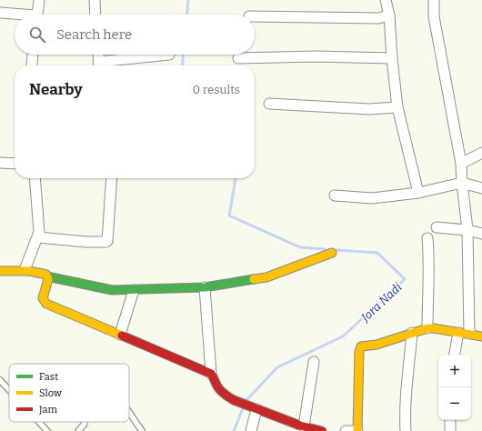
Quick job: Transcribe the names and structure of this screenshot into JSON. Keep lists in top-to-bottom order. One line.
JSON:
{"water":["Jora Nadi"],"legend":["Fast","Slow","Jam"],"page":{"search":"Search here","heading":["Nearby","0 results"],"map_buttons":["+","−"]}}
